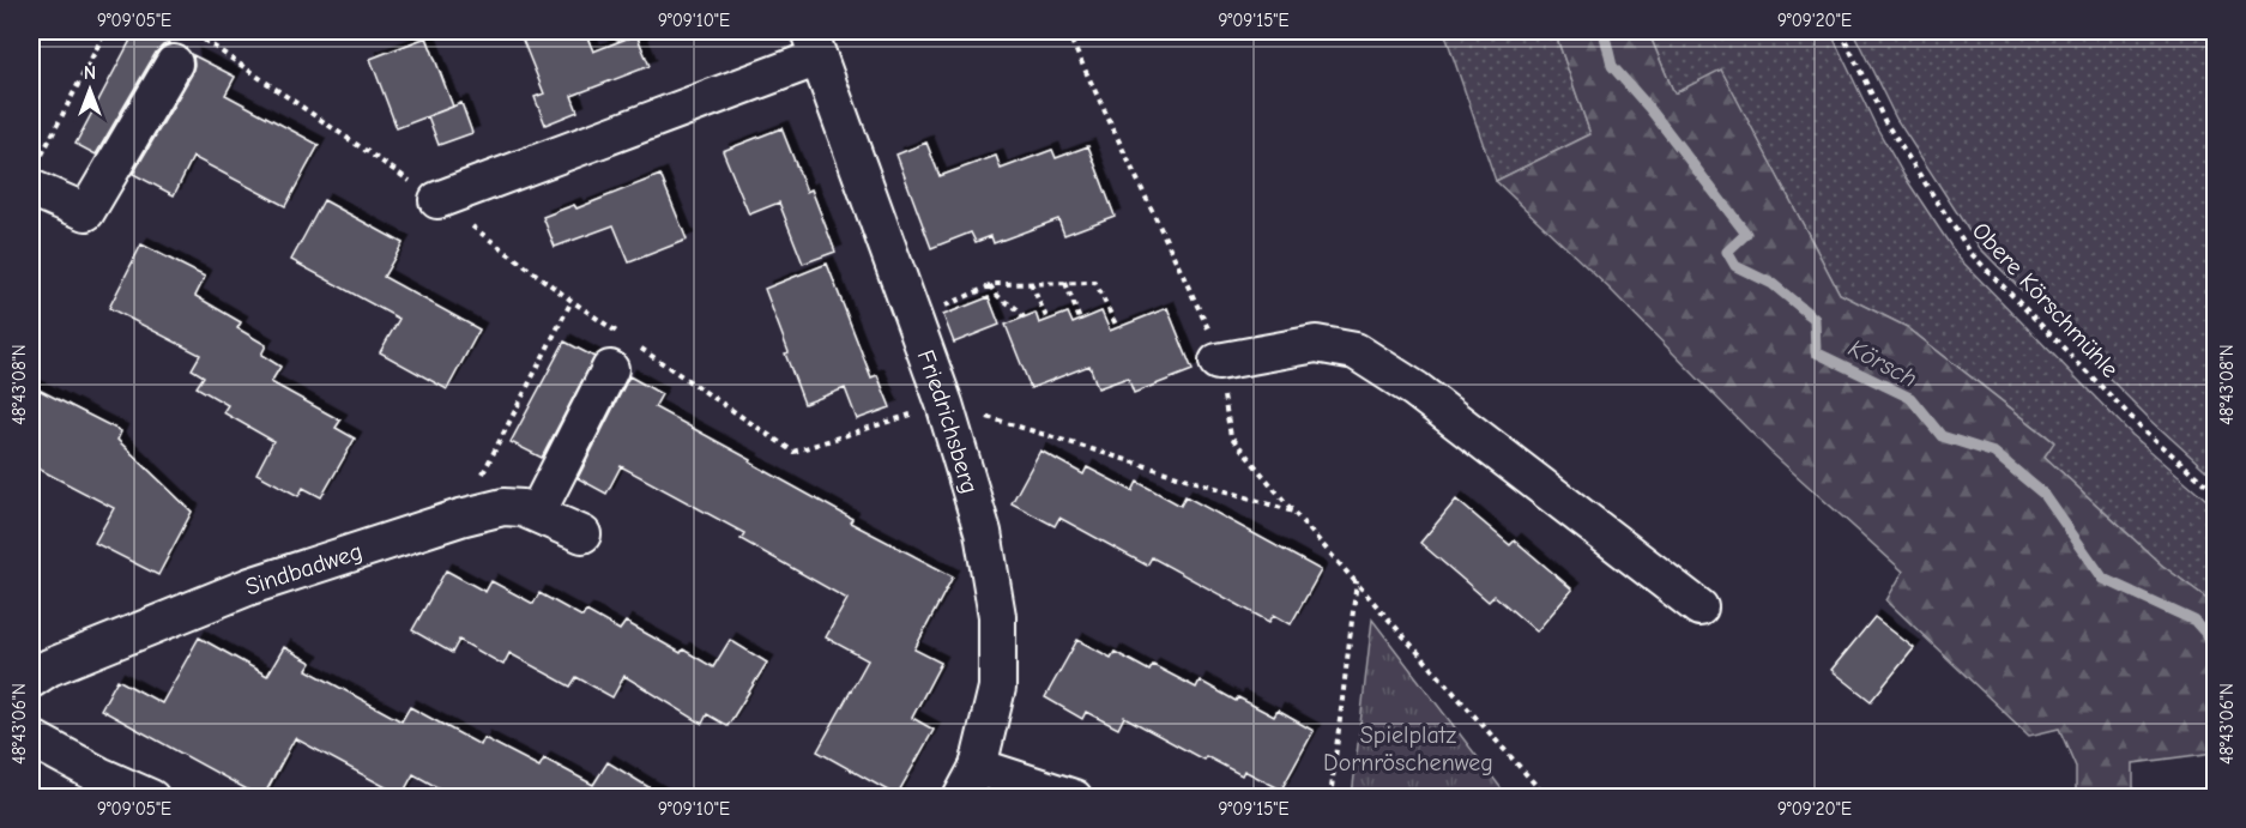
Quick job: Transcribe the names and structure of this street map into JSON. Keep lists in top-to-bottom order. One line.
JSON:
{"streets":{"street":["Friedrichsberg","Sindbadweg"],"path":["Obere Körschmühle"]},"water":["Körsch"],"parks":["Spielplatz Dornröschenweg"],"north":"top","coordinates":["9°09'05\"E","9°09'10\"E","9°09'15\"E","9°09'20\"E","48°43'08\"N","48°43'06\"N"]}
